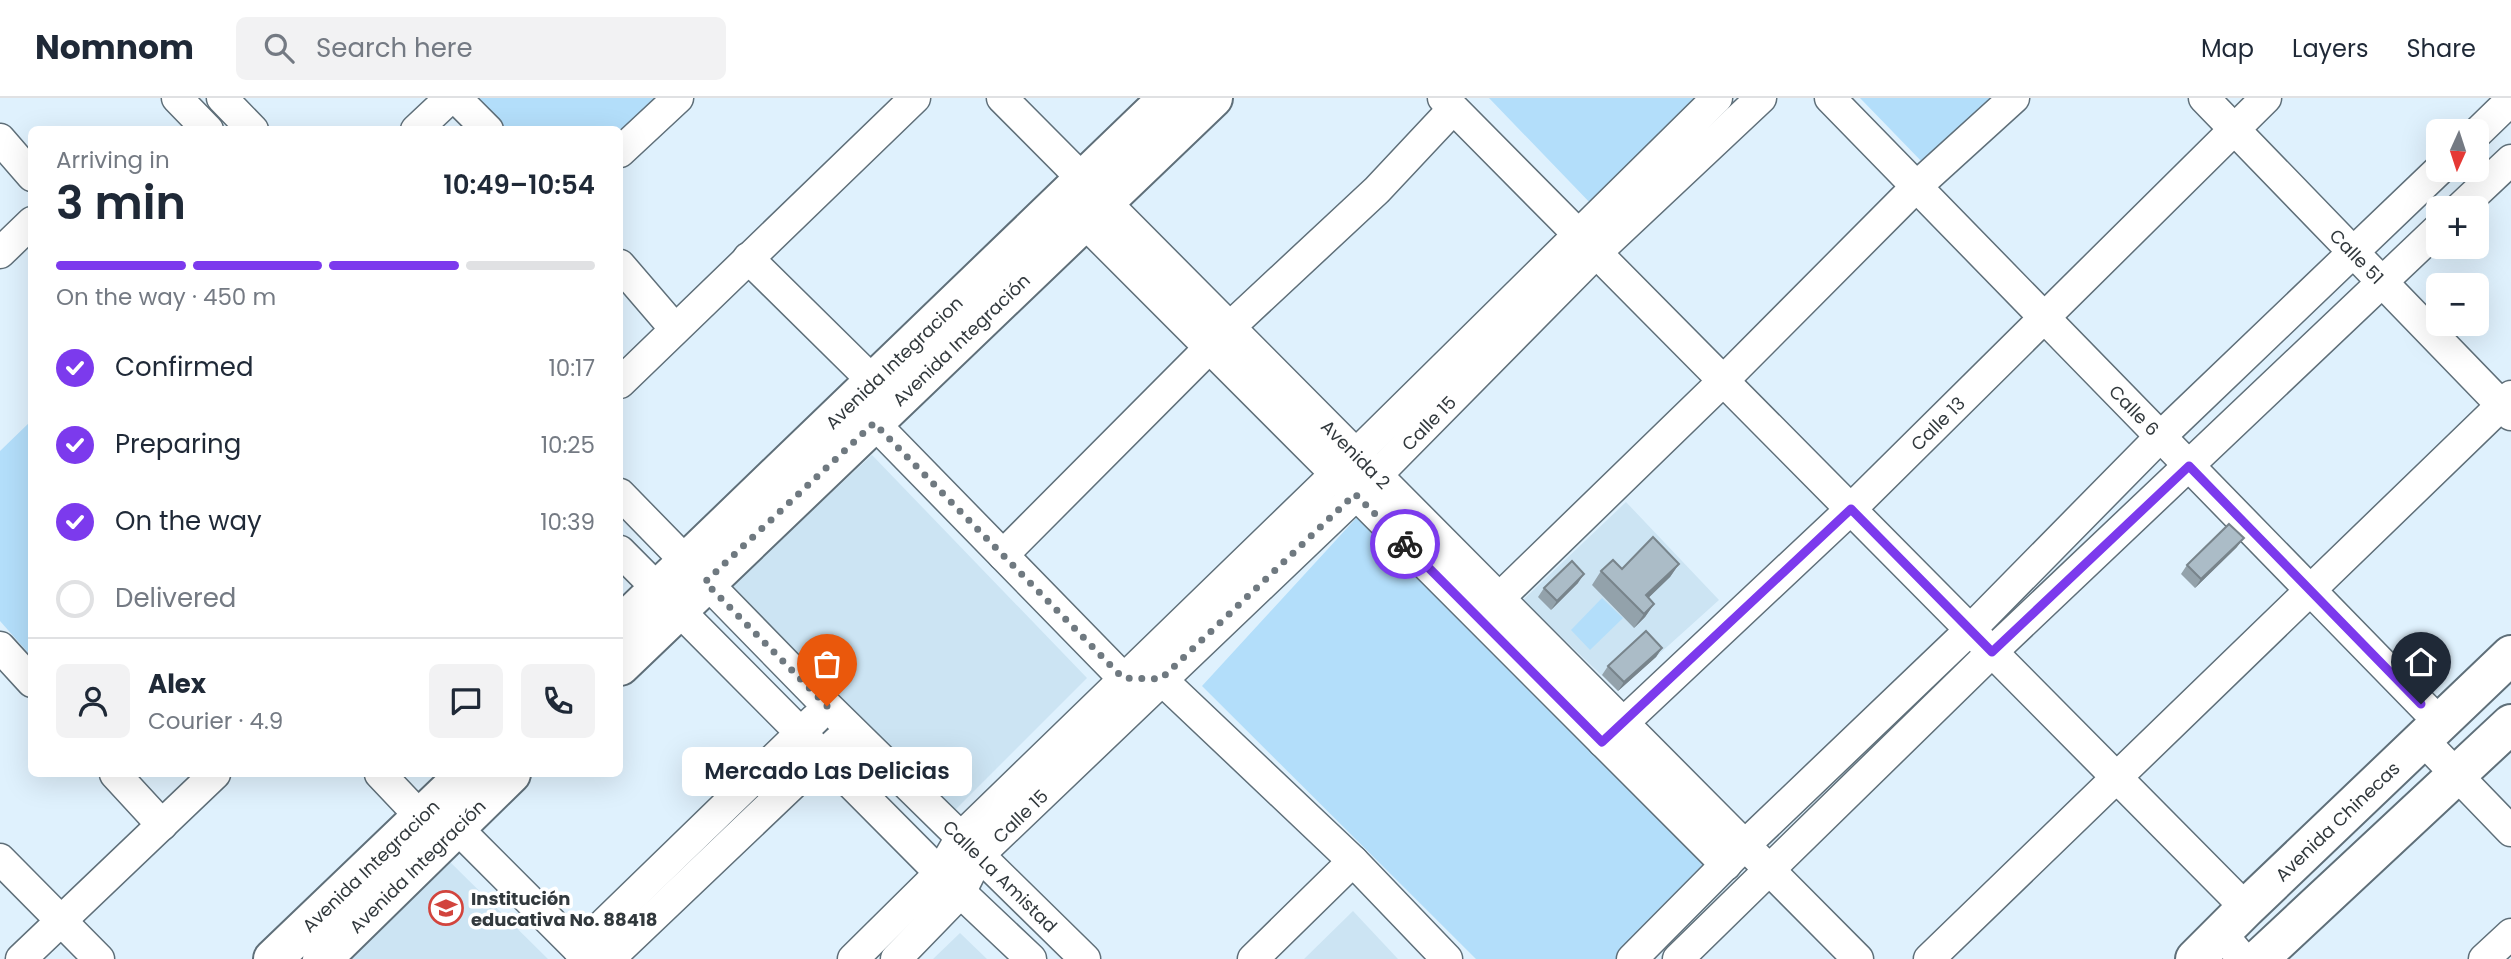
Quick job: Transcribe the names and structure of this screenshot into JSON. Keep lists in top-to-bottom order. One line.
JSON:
{"streets":{"main road":["Avenida Integración","Avenida Integracion","Avenida Chinecas"],"street":["Calle 51","Calle 6","Calle 15","Calle 13","Avenida 2","Calle La Amistad"]},"crossings":[["Calle 51","Calle 13"],["Avenida Integración","Avenida Integracion"],["Avenida Integración","Avenida 2"],["Avenida Integración","Calle La Amistad"],["Calle 6","Calle 13"],["Calle 6","Avenida Chinecas"],["Calle 15","Avenida 2"],["Calle 15","Calle La Amistad"],["Calle 13","Avenida 2"]],"places":{"other":["Mercado Las Delicias"],"school or university":["Institución educativa No. 88418"]},"north":"bottom","page":{"header":"Nomnom","search":"Search here","nav":["Map","Layers","Share"],"map_buttons":["+","−"],"heading":["3 min","Arriving in","10:49–10:54"],"panel":["Alex","Courier · 4.9"],"bar":"On the way · 450 m","list":[["Confirmed","10:17"],["Preparing","10:25"],["On the way","10:39"],"Delivered"],"bubble":"Mercado Las Delicias"}}
